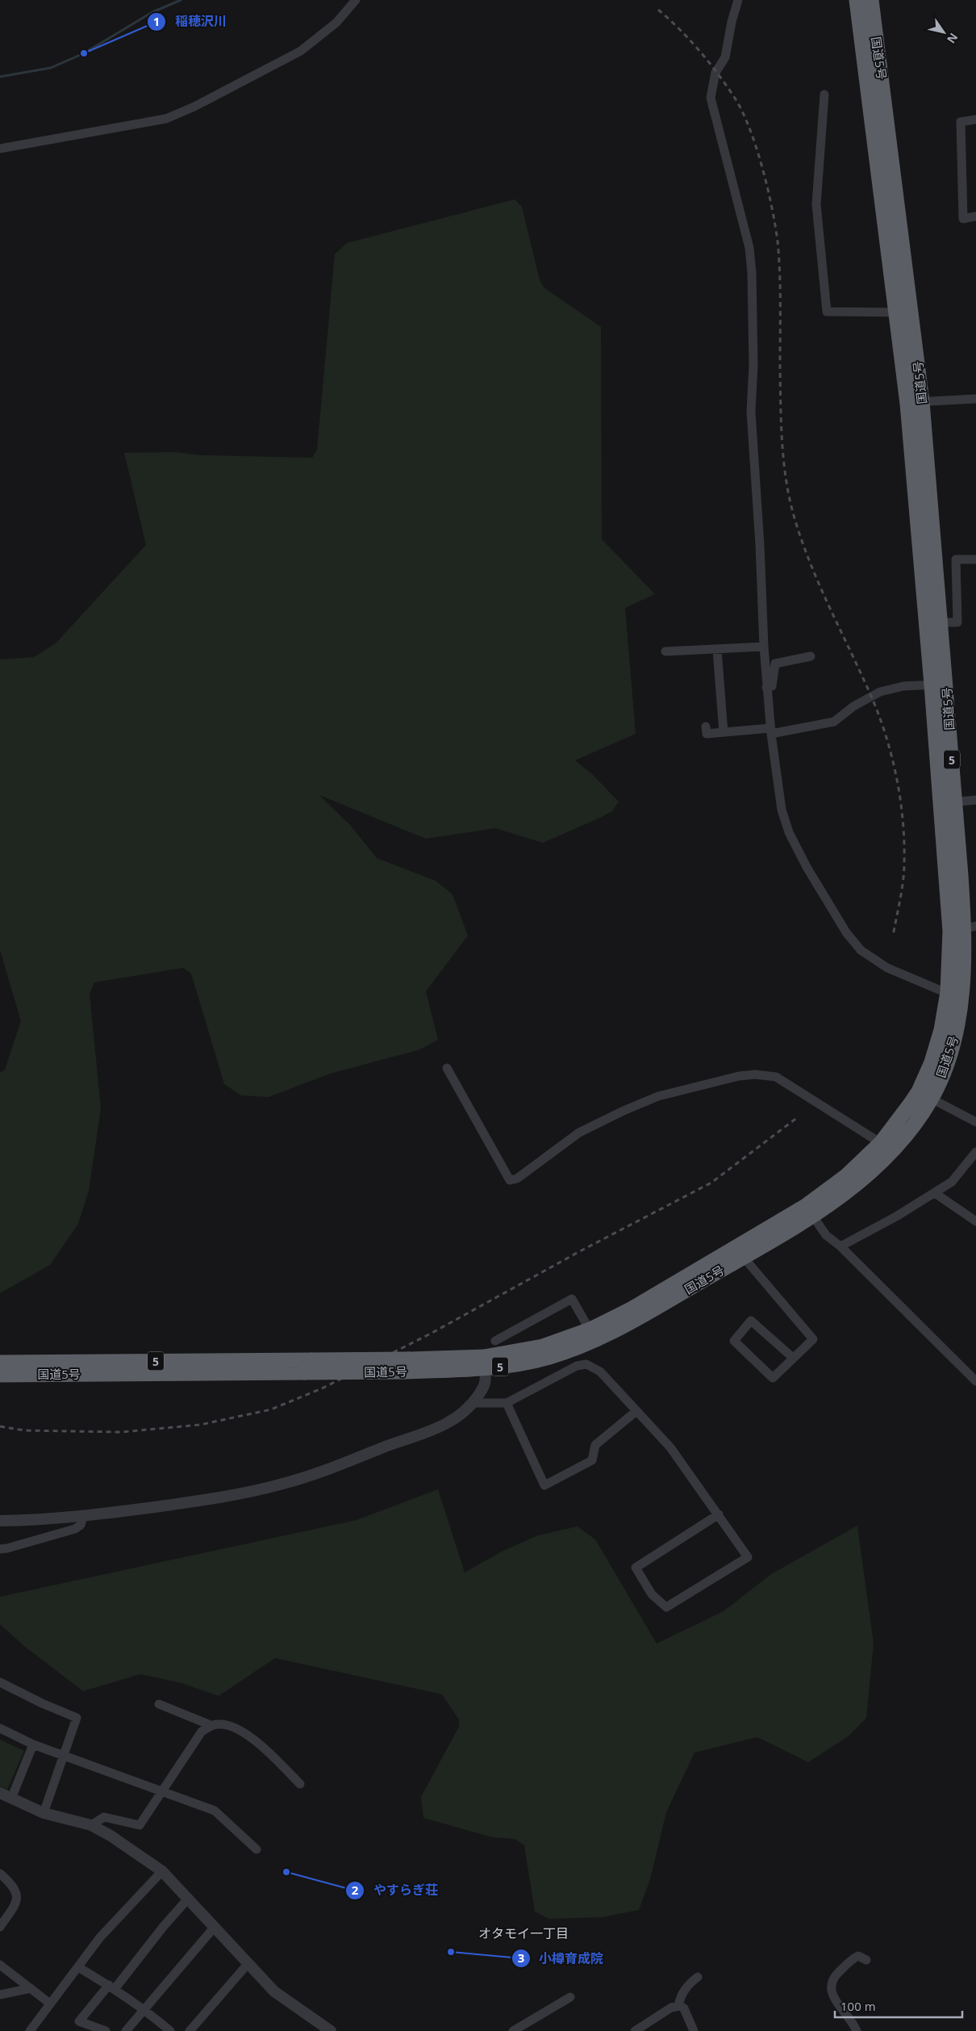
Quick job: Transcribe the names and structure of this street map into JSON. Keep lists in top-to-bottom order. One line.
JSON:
{"streets":{"highway":["国道5号","5"]},"districts":["オタモイ一丁目"],"places":["稲穂沢川","やすらぎ荘","小樽育成院"],"scale_bar":"100 m","north":"bottom right"}
